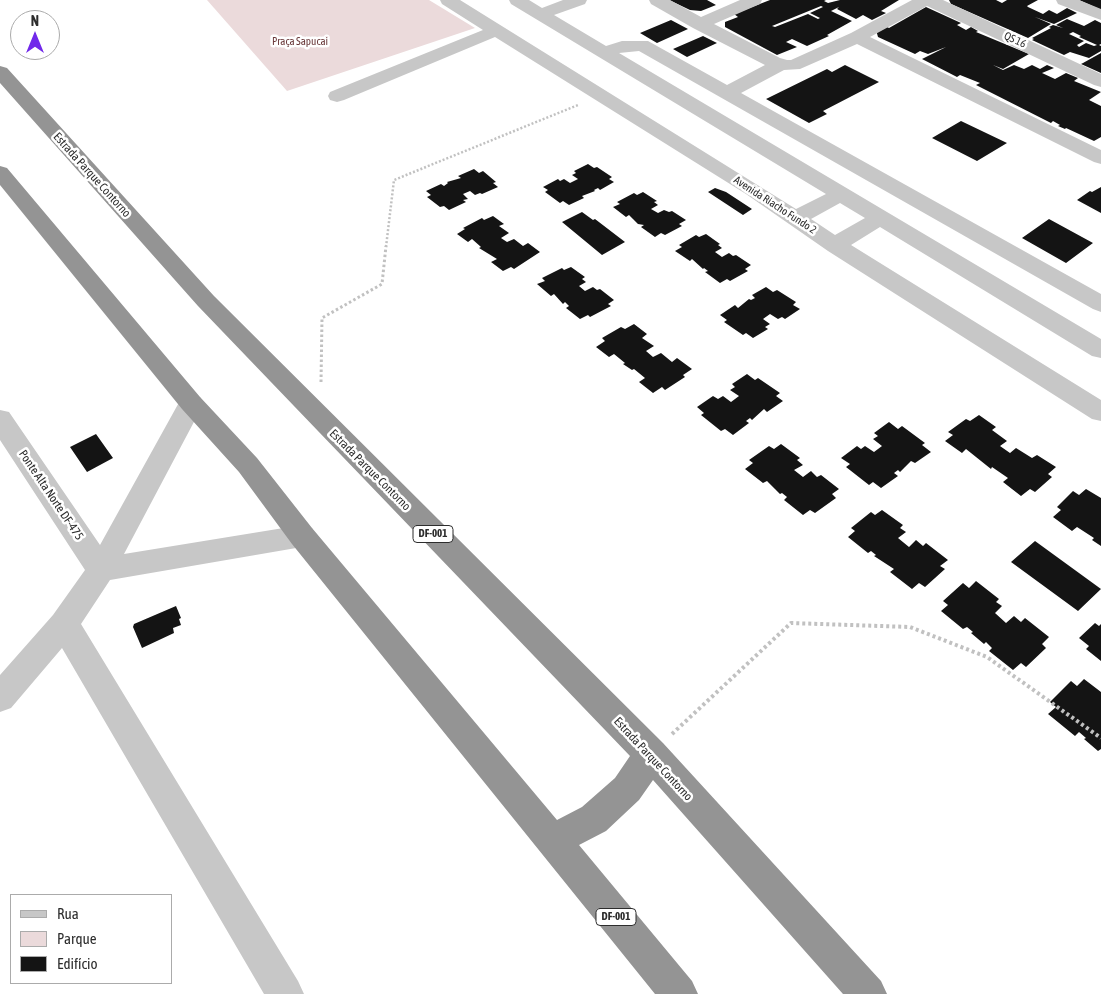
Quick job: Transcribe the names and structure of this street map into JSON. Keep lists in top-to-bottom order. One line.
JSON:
{"streets":{"highway":["Estrada Parque Contorno","DF-001"],"street":["QS 16","Avenida Riacho Fundo 2","Ponte Alta Norte DF-475"]},"parks":["Praça Sapucai"],"legend":["Rua","Parque","Edifício"],"north":"top"}
